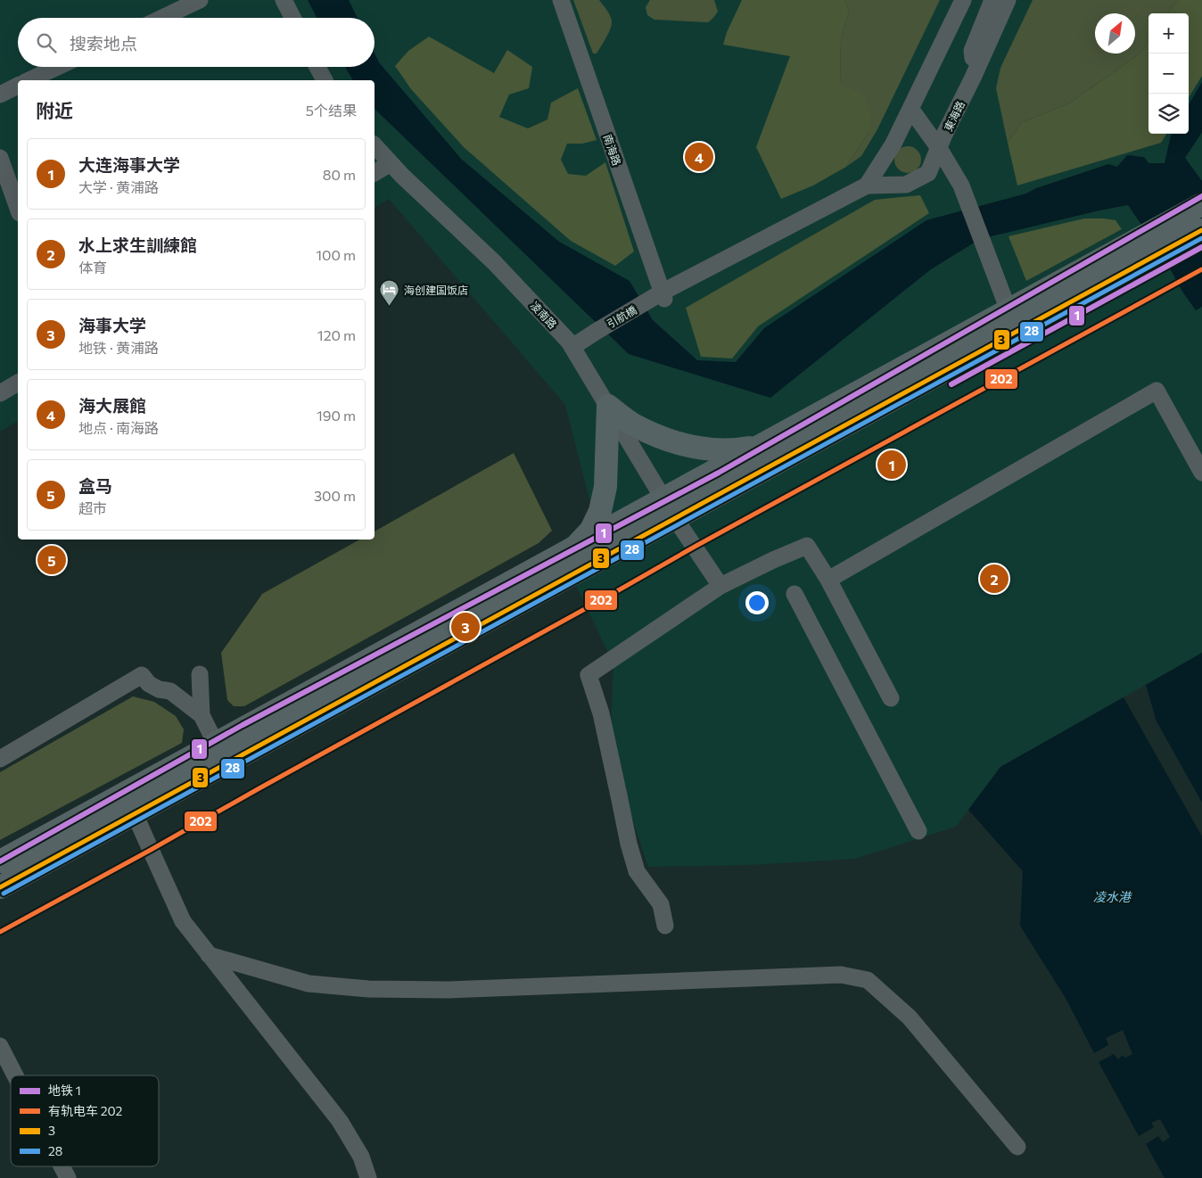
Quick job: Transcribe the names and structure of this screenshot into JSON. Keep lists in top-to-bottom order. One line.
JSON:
{"streets":{"street":["東海路","南海路","凌南路","引航橋"]},"crossings":[["東海路","引航橋"],["南海路","引航橋"],["凌南路","引航橋"]],"water":["凌水港"],"places":{"hotel":["海创建国饭店"]},"lines":["metro line 1","transit line 3","transit line 28","tram line 202"],"legend":["地铁 1","有轨电车 202","3","28"],"north":"top right","page":{"map_buttons":["+","−"],"search":"搜索地点","heading":["附近","5个结果"],"list":[{"mark":"1","name":"大连海事大学","note":"大学 · 黄浦路","value":"80 m"},{"mark":"2","name":"水上求生訓練館","note":"体育","value":"100 m"},{"mark":"3","name":"海事大学","note":"地铁 · 黄浦路","value":"120 m"},{"mark":"4","name":"海大展館","note":"地点 · 南海路","value":"190 m"},{"mark":"5","name":"盒马","note":"超市","value":"300 m"}],"pins":["4","1","5","2","3"]}}
